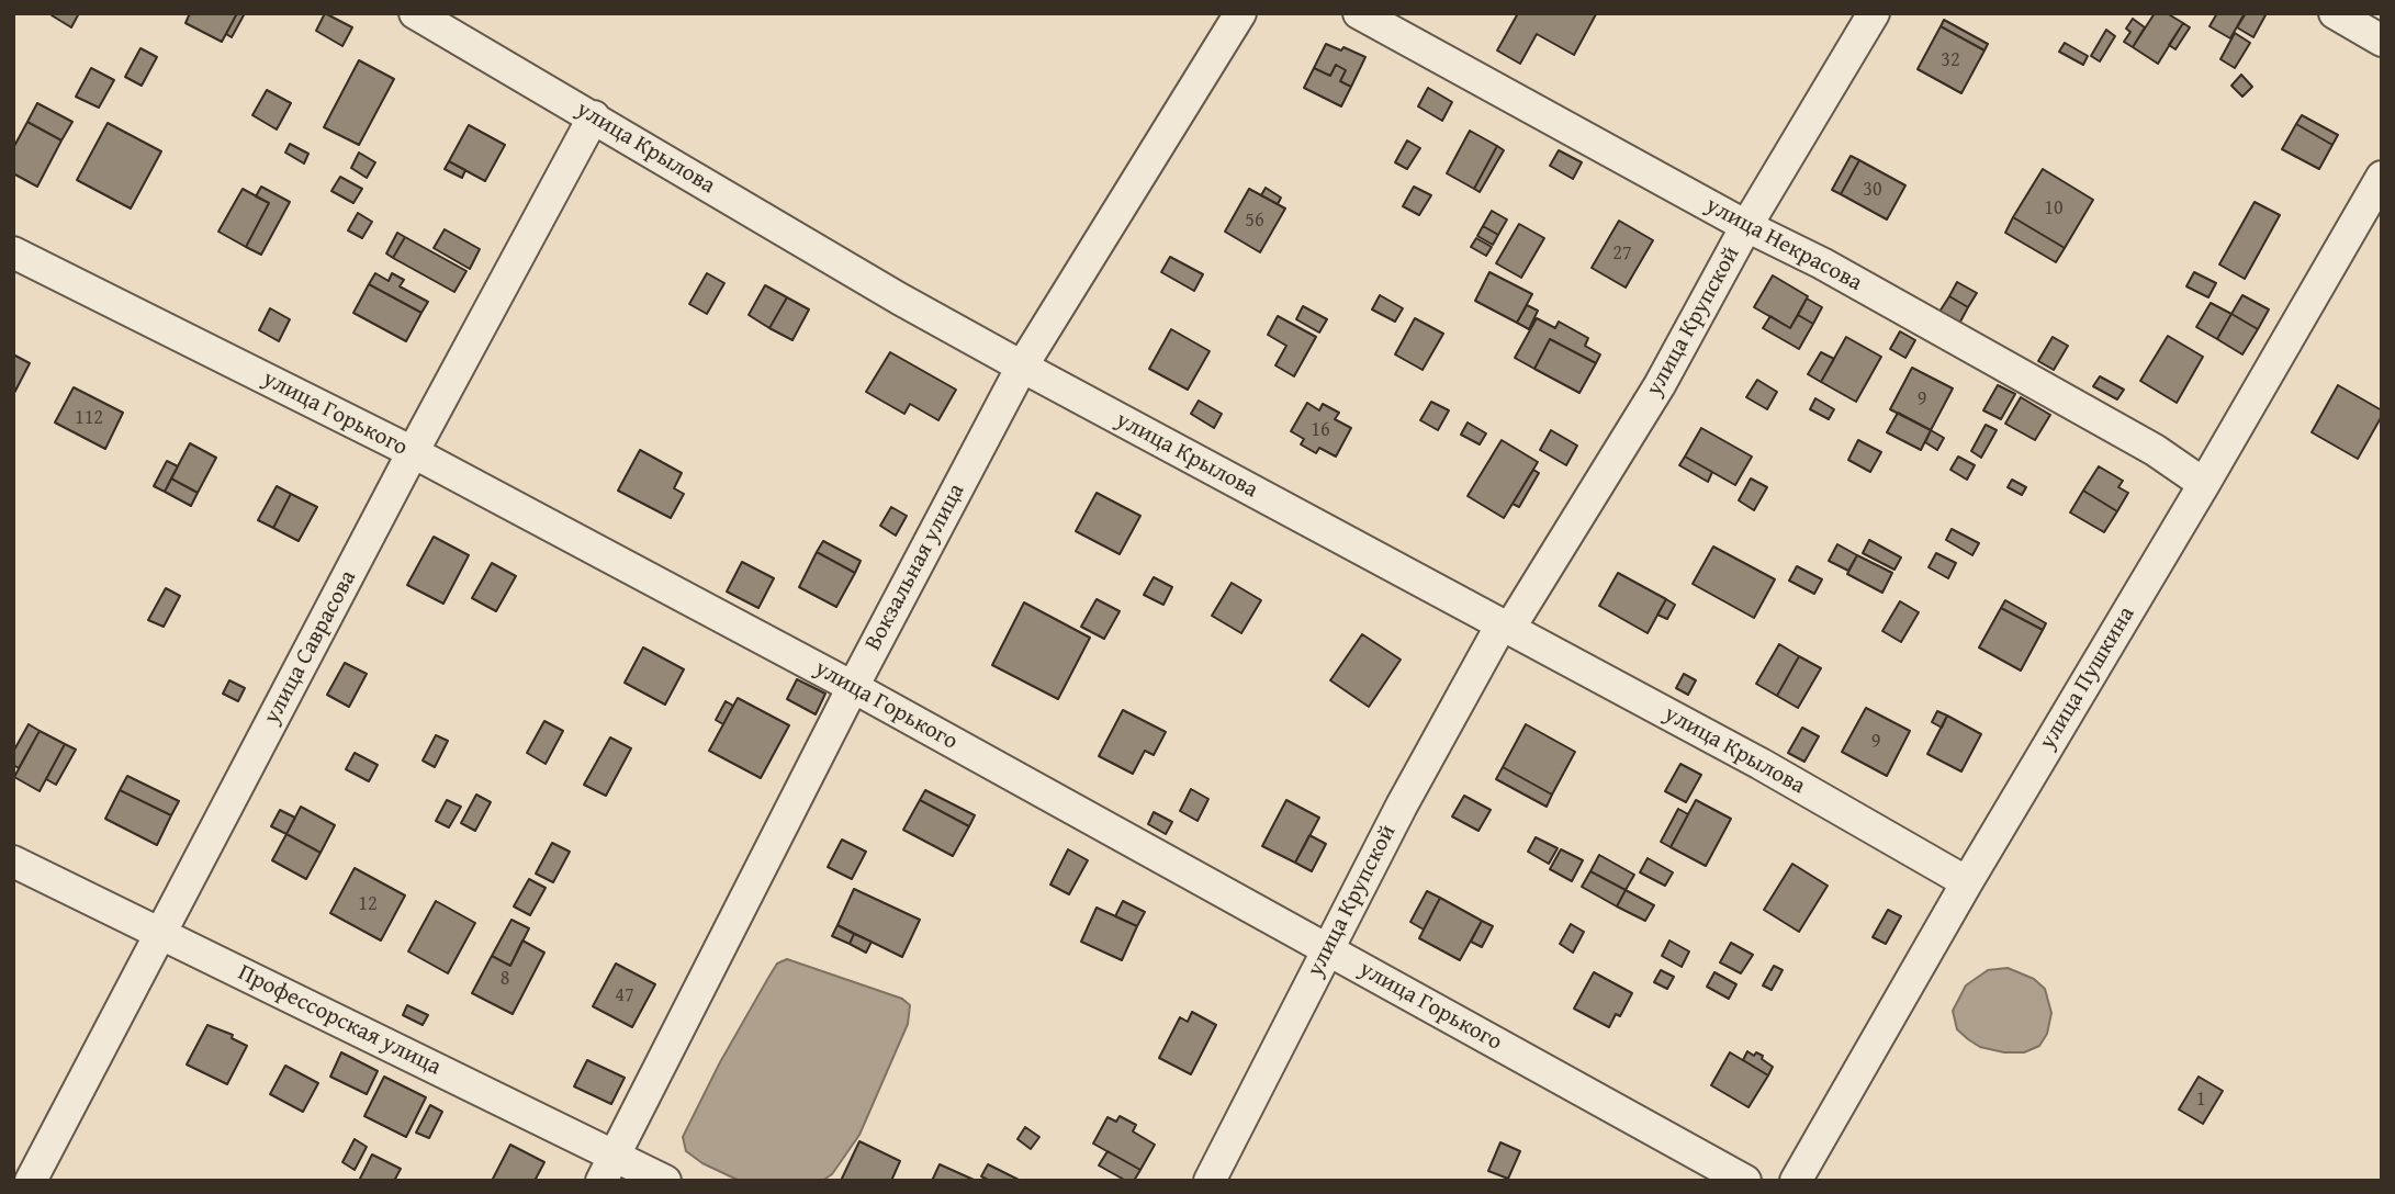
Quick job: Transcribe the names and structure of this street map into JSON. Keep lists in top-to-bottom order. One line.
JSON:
{"streets":{"street":["улица Крылова","улица Некрасова","улица Крупской","улица Горького","Вокзальная улица","улица Саврасова","улица Пушкина","Профессорская улица"]},"crossings":[["улица Крылова","улица Крупской"],["улица Крылова","Вокзальная улица"],["улица Крылова","улица Саврасова"],["улица Крылова","улица Пушкина"],["улица Некрасова","улица Крупской"],["улица Некрасова","улица Пушкина"],["улица Крупской","улица Горького"],["улица Горького","Вокзальная улица"],["улица Горького","улица Саврасова"],["Вокзальная улица","Профессорская улица"],["улица Саврасова","Профессорская улица"]],"house_numbers":["32","30","10","56","27","9","112","16","9","12","8","47","1"]}
